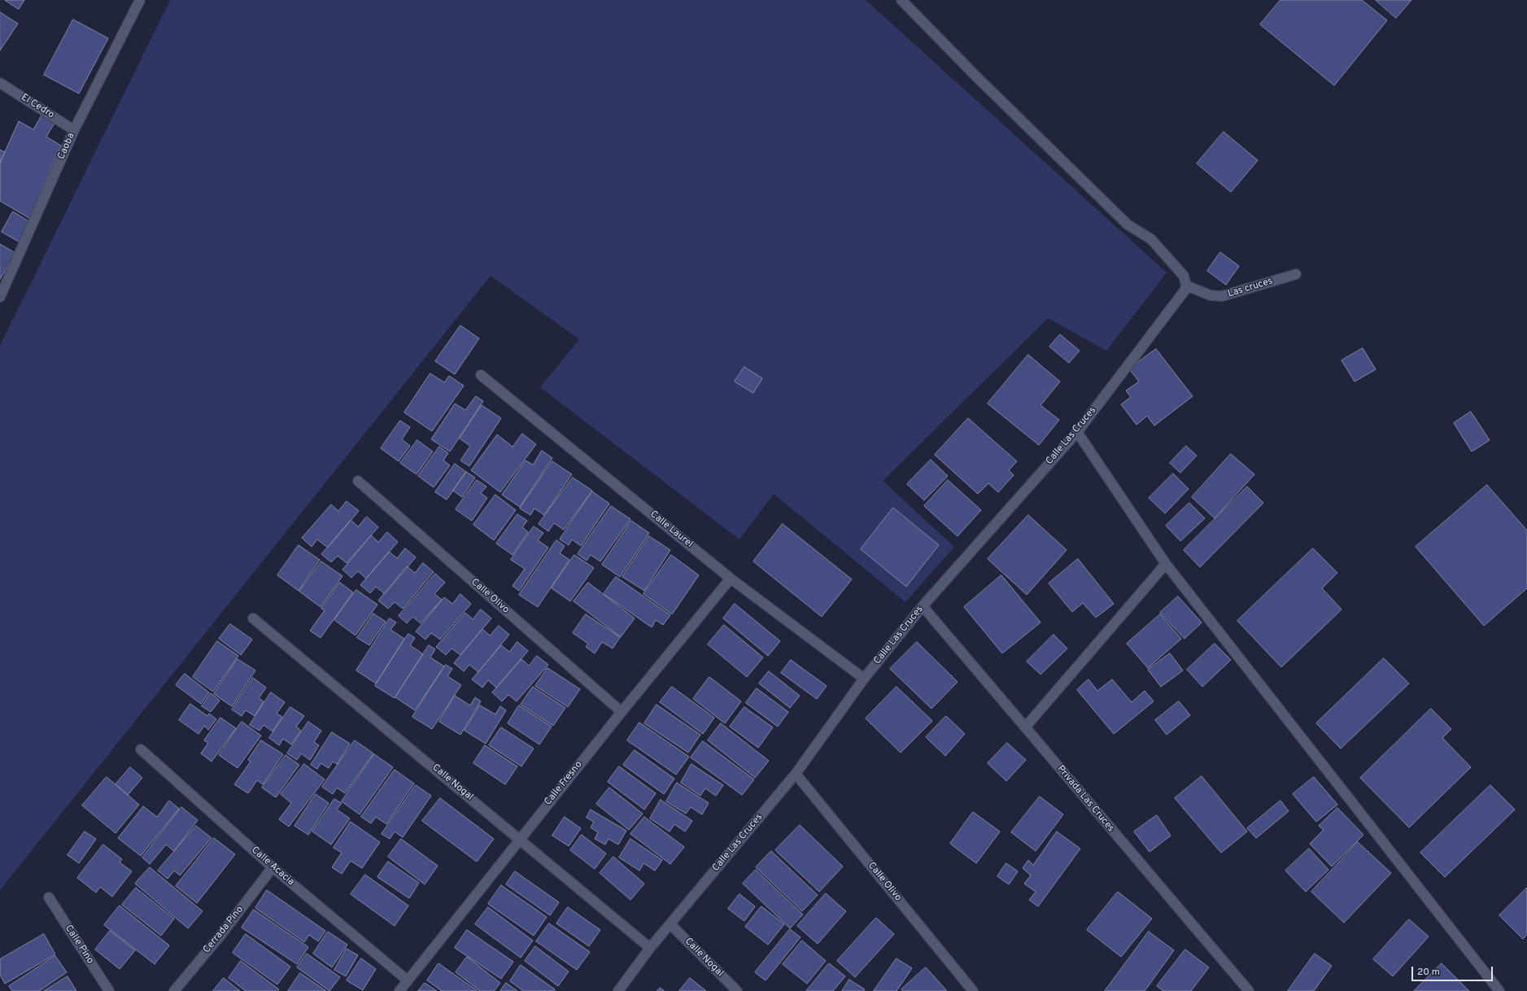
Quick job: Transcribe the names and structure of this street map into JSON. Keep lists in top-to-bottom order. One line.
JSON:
{"streets":{"street":["El Cedro","Caoba","Las cruces","Calle Las Cruces","Calle Laurel","Calle Olivo","Calle Nogal","Calle Fresno","Privada Las Cruces","Calle Acacia","Cerrada Pino","Calle Pino"]},"crossings":[["El Cedro","Caoba"],["Las cruces","Calle Las Cruces"],["Calle Las Cruces","Calle Laurel"],["Calle Las Cruces","Calle Olivo"],["Calle Las Cruces","Calle Nogal"],["Calle Las Cruces","Privada Las Cruces"],["Calle Laurel","Calle Fresno"],["Calle Olivo","Calle Fresno"],["Calle Nogal","Calle Fresno"],["Calle Fresno","Calle Acacia"],["Calle Acacia","Cerrada Pino"]],"scale_bar":"20 m"}
